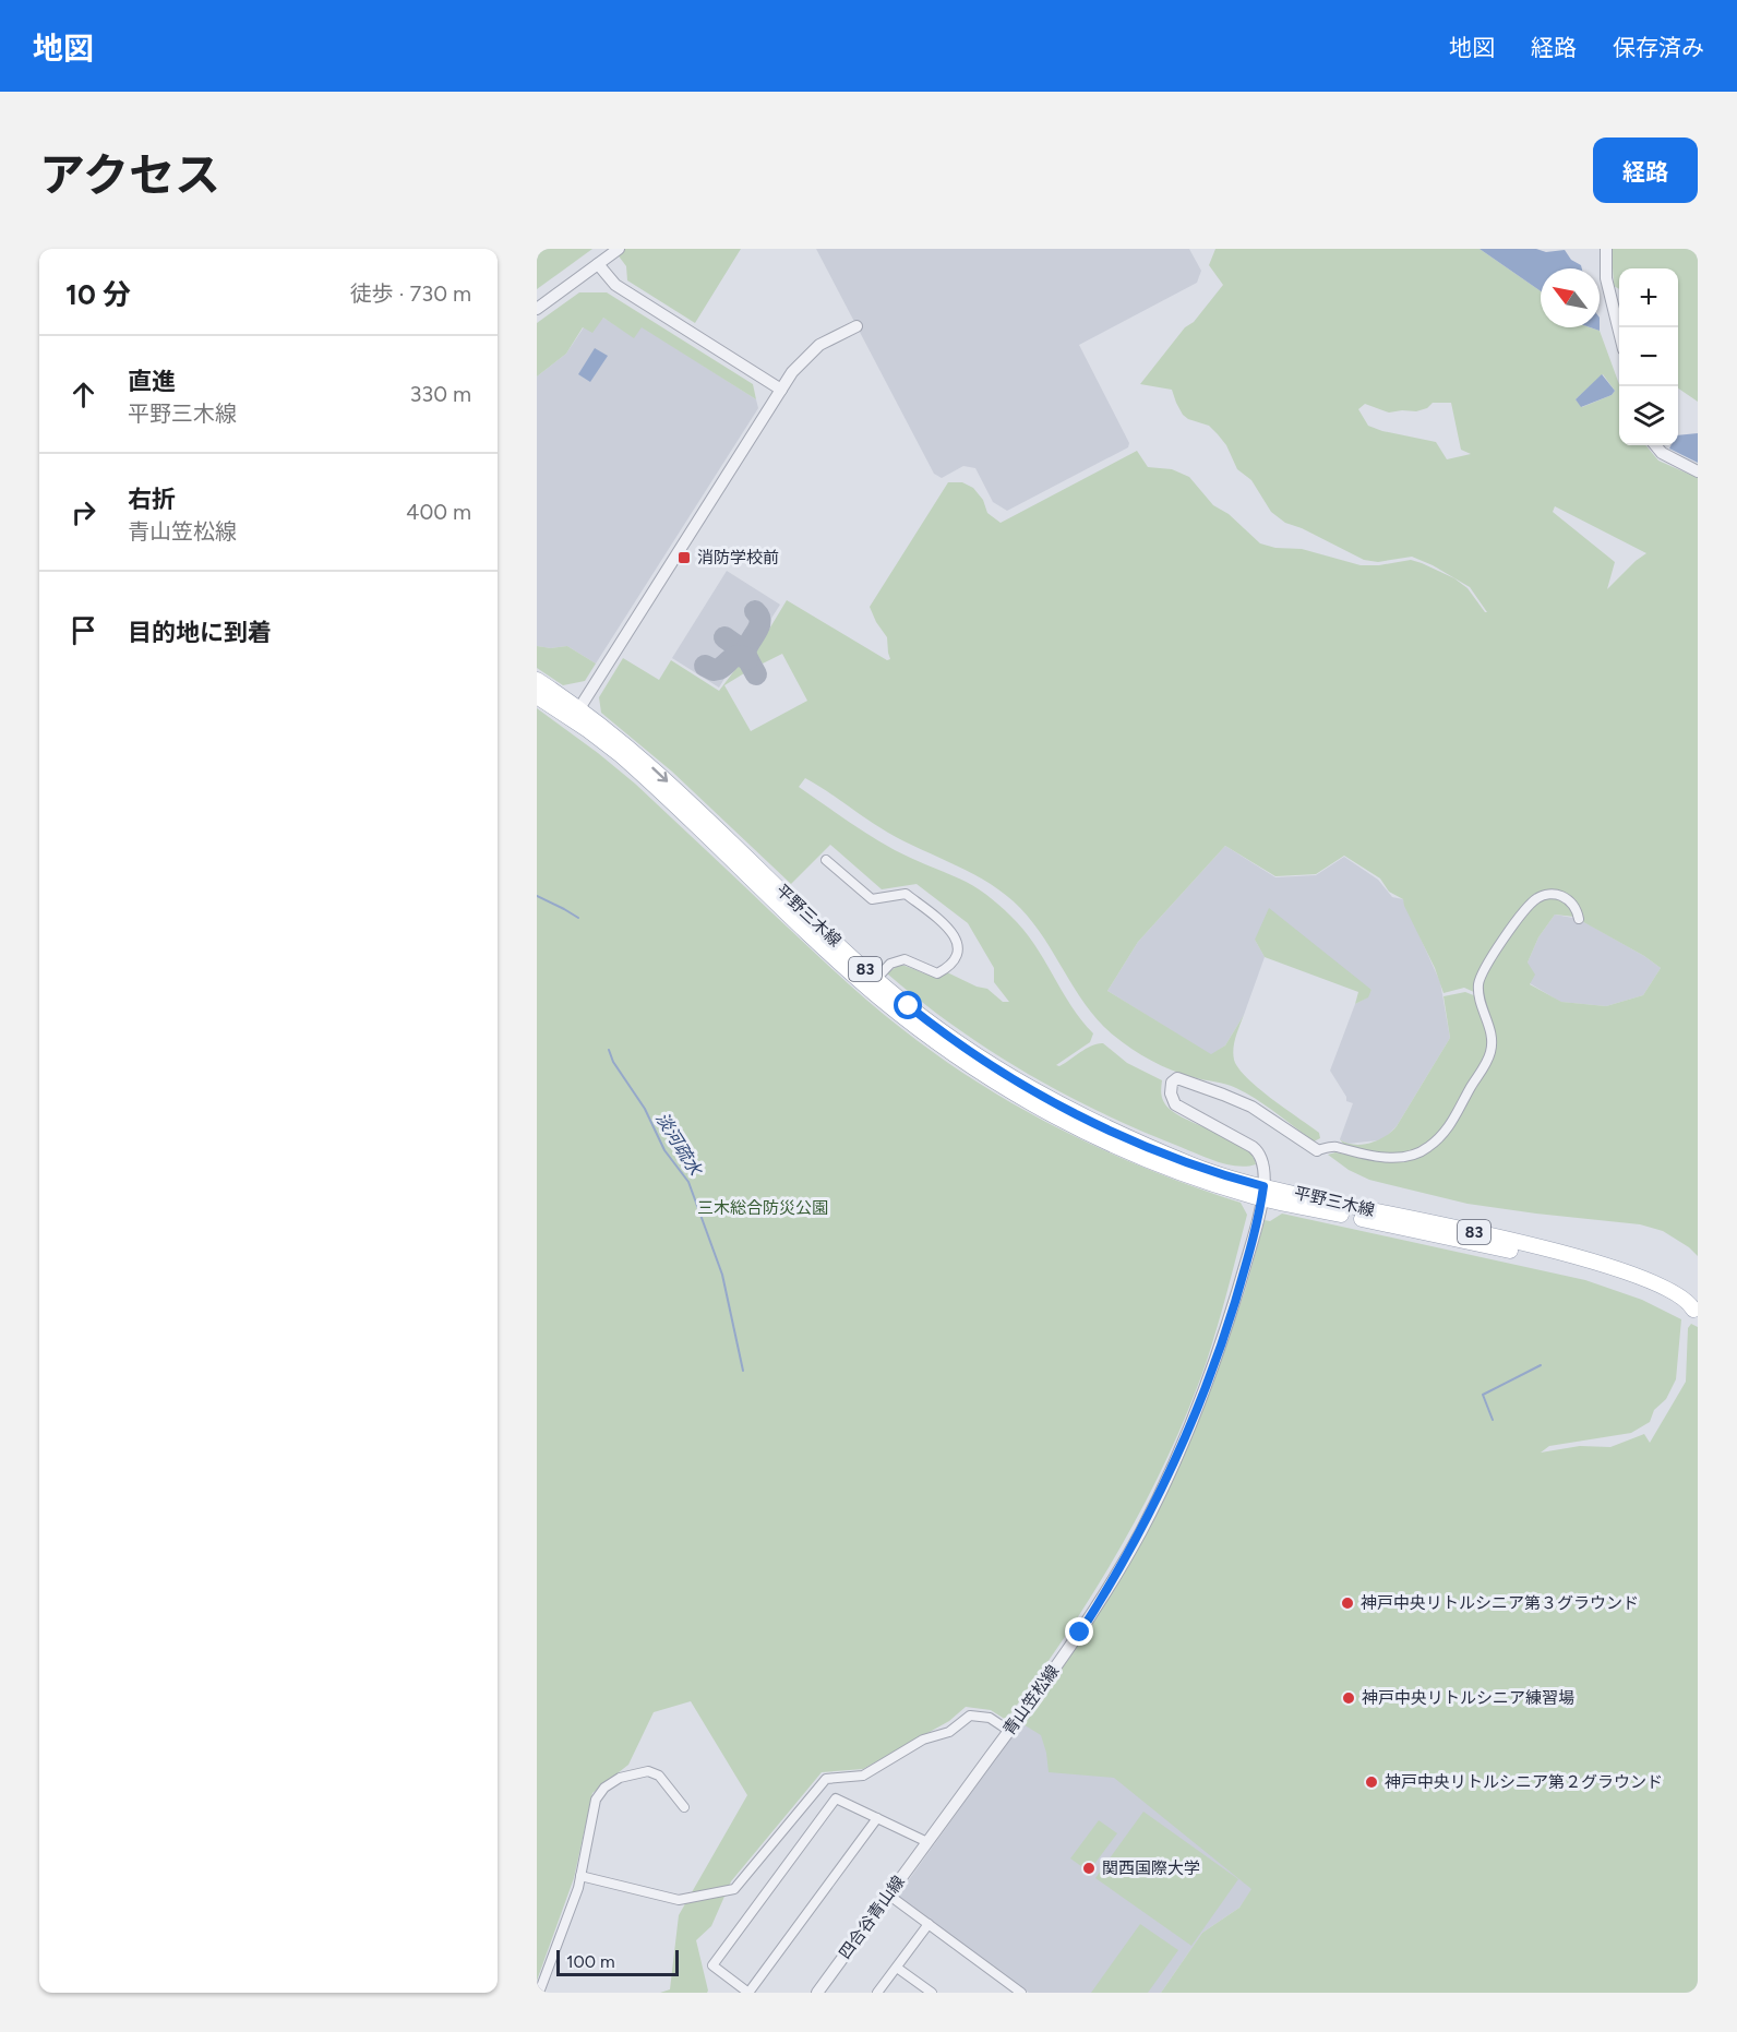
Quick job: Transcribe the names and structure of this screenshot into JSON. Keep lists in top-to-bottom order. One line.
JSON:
{"streets":{"main road":["平野三木線","83"],"street":["青山笠松線","四合谷青山線"]},"crossings":[["平野三木線","青山笠松線"],["青山笠松線","四合谷青山線"]],"water":["淡河疏水"],"parks":["三木総合防災公園"],"places":{"transit":["消防学校前"],"other":["神戸中央リトルシニア第３グラウンド","神戸中央リトルシニア練習場","神戸中央リトルシニア第２グラウンド","関西国際大学"]},"scale_bar":"100 m","north":"top left","page":{"header":"地図","nav":["地図","経路","保存済み"],"title":"アクセス","buttons":"経路","heading":["10 分","徒歩 · 730 m"],"map_buttons":["+","−"],"list":[["直進","平野三木線","330 m"],["右折","青山笠松線","400 m"],"目的地に到着"],"scale":"100 m"}}
